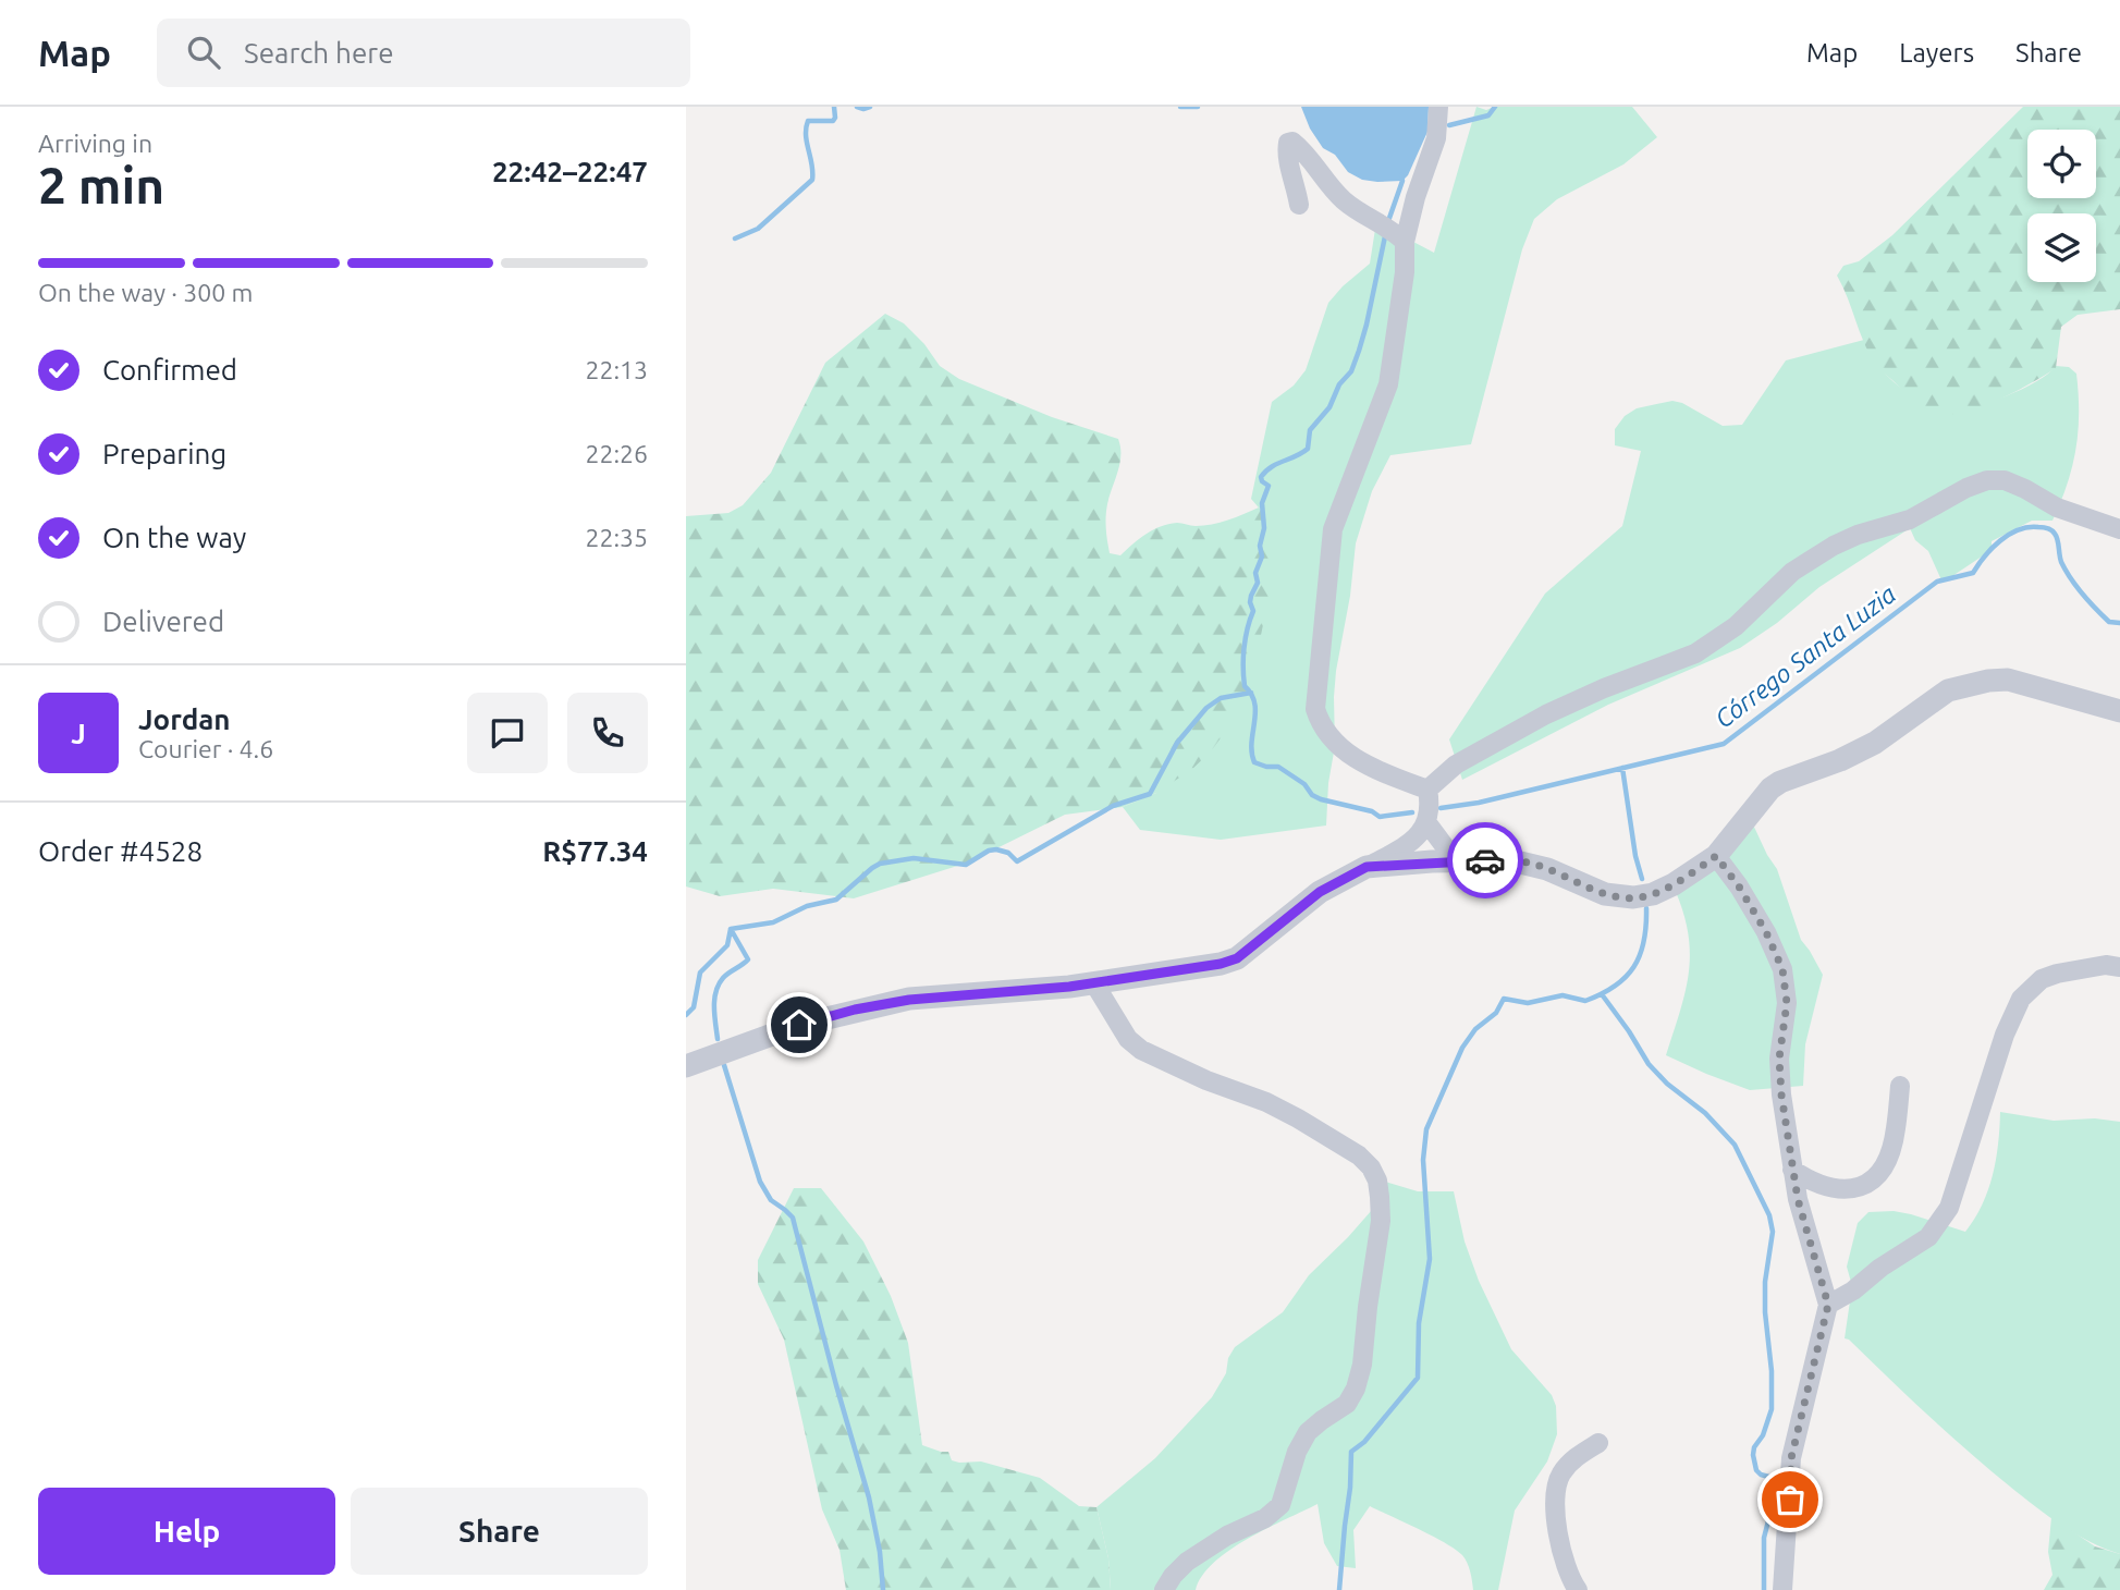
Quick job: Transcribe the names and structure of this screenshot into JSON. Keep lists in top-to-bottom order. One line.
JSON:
{"water":["Córrego Santa Luzia"],"page":{"header":"Map","search":"Search here","nav":["Map","Layers","Share"],"heading":["2 min","Arriving in","22:42–22:47"],"panel":["Jordan","Courier · 4.6","Order #4528","R$77.34"],"bar":"On the way · 300 m","list":[["Confirmed","22:13"],["Preparing","22:26"],["On the way","22:35"],"Delivered"],"round":"J","buttons":["Help","Share"]}}
